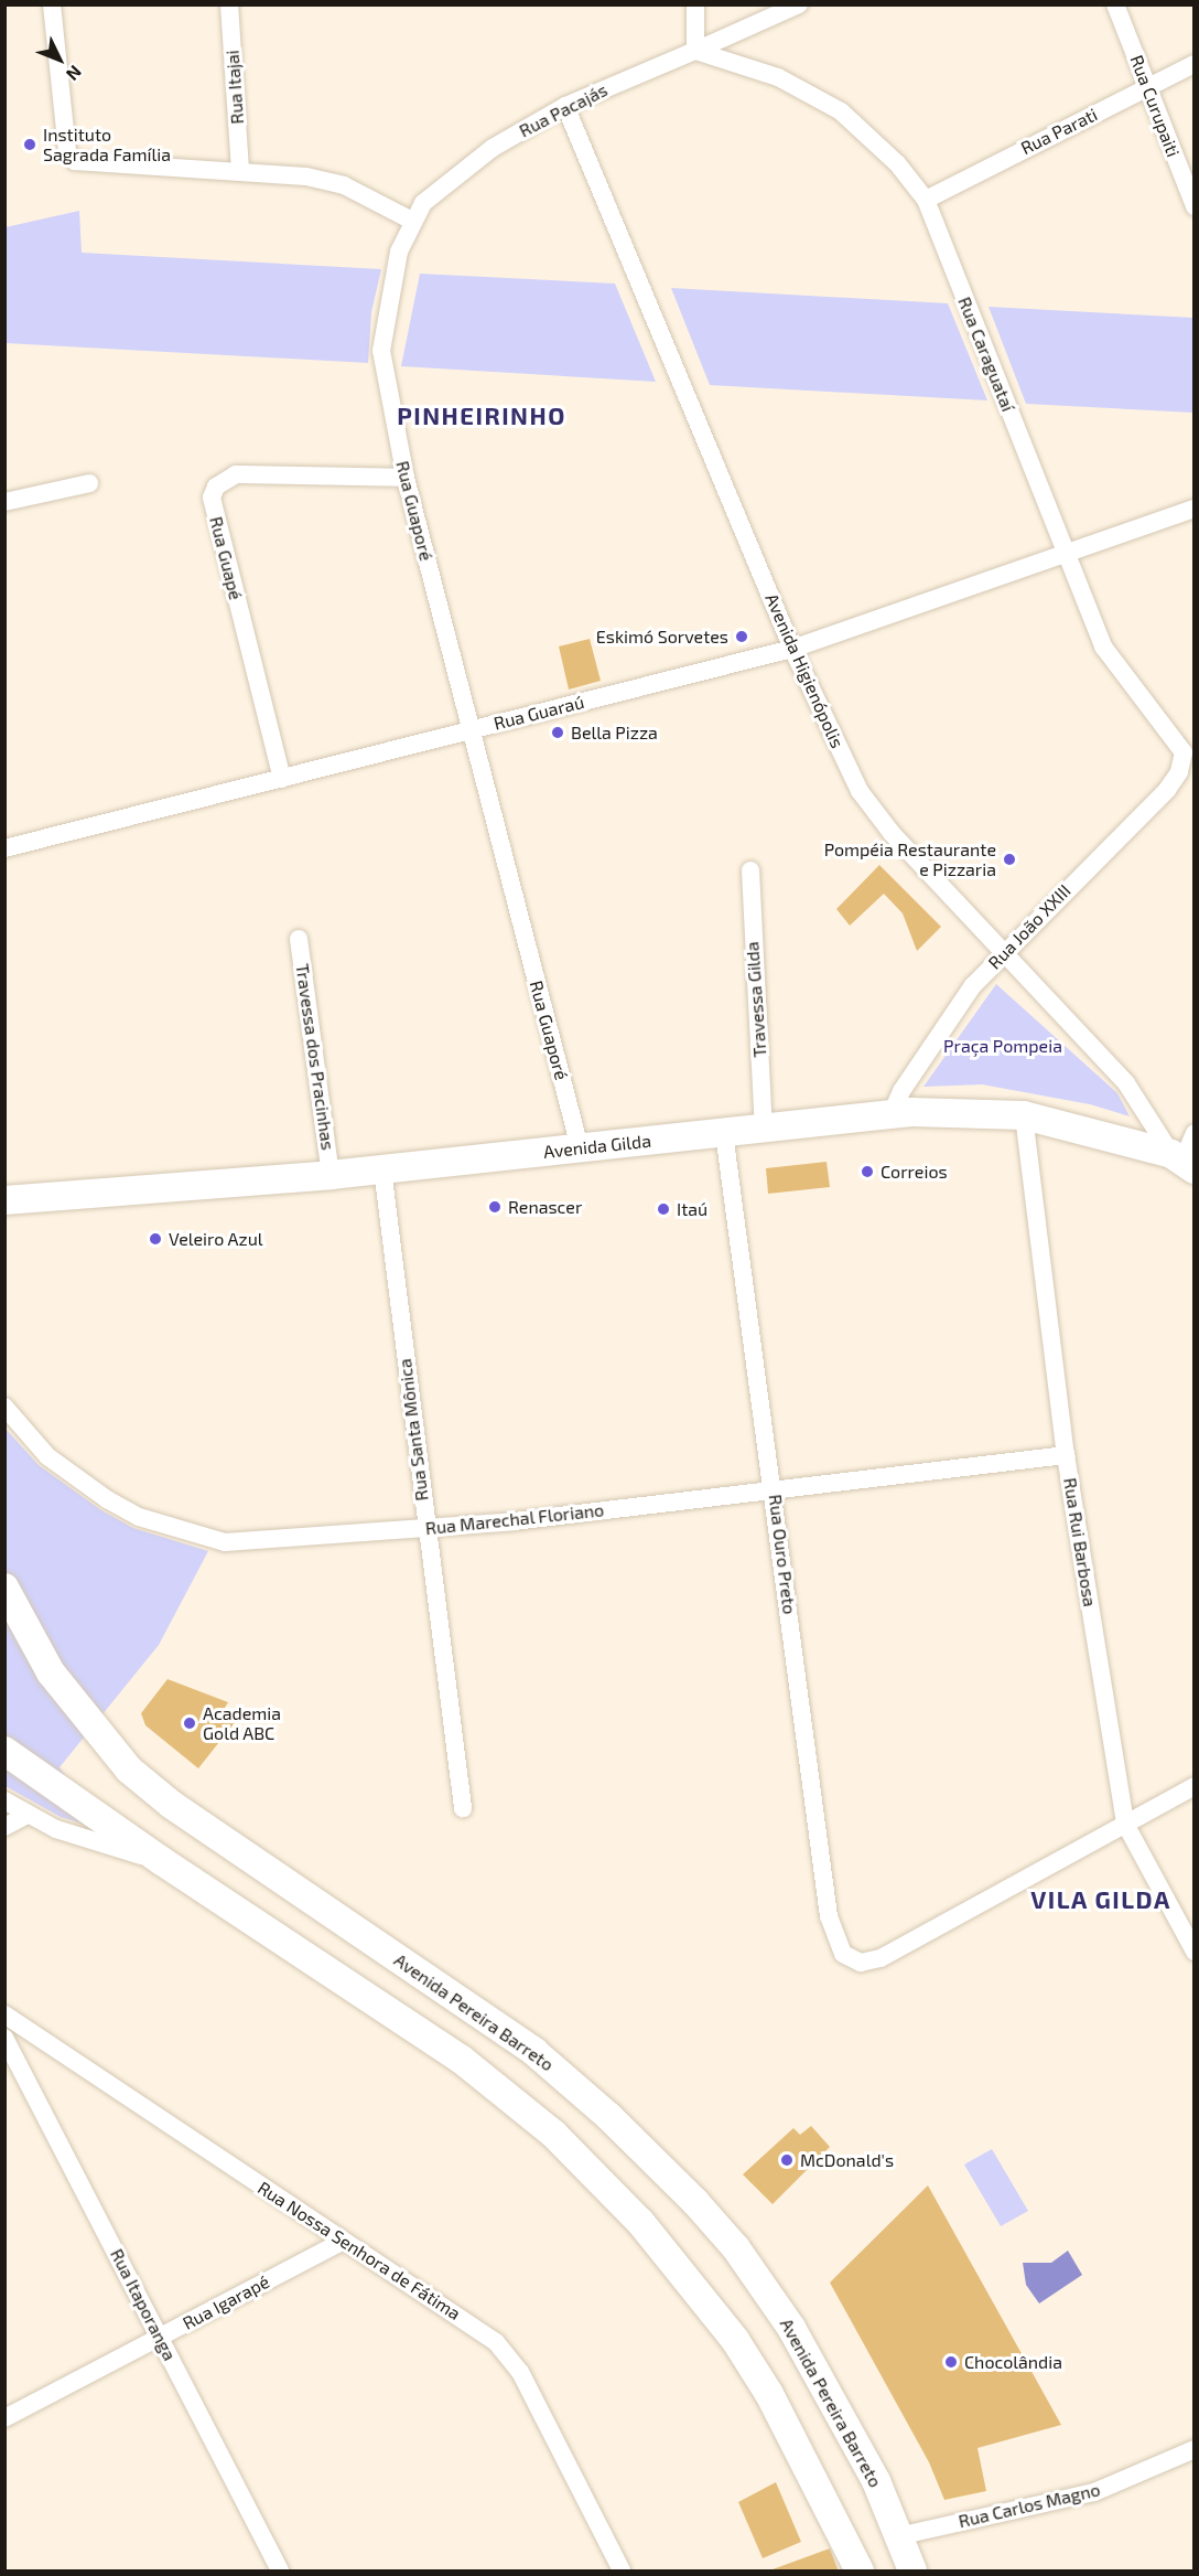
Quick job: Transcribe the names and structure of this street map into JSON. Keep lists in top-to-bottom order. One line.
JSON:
{"streets":{"main road":["Avenida Gilda","Avenida Pereira Barreto"],"street":["Rua Itajai","Rua Curupaiti","Rua Pacajás","Rua Parati","Rua Caraguataí","Rua Guaporé","Rua Guapé","Avenida Higienópolis","Rua Guaraú","Rua João XXIII","Travessa Gilda","Travessa dos Pracinhas","Rua Santa Mônica","Rua Marechal Floriano","Rua Rui Barbosa","Rua Ouro Preto","Rua Nossa Senhora de Fátima","Rua Igarapé","Rua Itaporanga","Rua Carlos Magno"]},"crossings":[["Rua Curupaiti","Rua Parati"],["Rua Pacajás","Rua Caraguataí"],["Rua Pacajás","Rua Guaporé"],["Rua Pacajás","Avenida Higienópolis"],["Rua Parati","Rua Caraguataí"],["Rua Caraguataí","Rua Guaraú"],["Rua Caraguataí","Rua João XXIII"],["Rua Guaporé","Rua Guapé"],["Rua Guaporé","Rua Guaraú"],["Rua Guaporé","Avenida Gilda"],["Rua Guapé","Rua Guaraú"],["Avenida Higienópolis","Rua Guaraú"],["Avenida Higienópolis","Rua João XXIII"],["Avenida Higienópolis","Avenida Gilda"],["Rua João XXIII","Avenida Gilda"],["Travessa Gilda","Avenida Gilda"],["Travessa dos Pracinhas","Avenida Gilda"],["Avenida Gilda","Rua Santa Mônica"],["Avenida Gilda","Rua Rui Barbosa"],["Avenida Gilda","Rua Ouro Preto"],["Rua Santa Mônica","Rua Marechal Floriano"],["Rua Marechal Floriano","Rua Rui Barbosa"],["Rua Marechal Floriano","Rua Ouro Preto"],["Rua Rui Barbosa","Rua Ouro Preto"],["Avenida Pereira Barreto","Rua Carlos Magno"],["Rua Nossa Senhora de Fátima","Rua Igarapé"],["Rua Igarapé","Rua Itaporanga"]],"districts":["PINHEIRINHO","VILA GILDA"],"parks":["Praça Pompeia"],"places":["Instituto Sagrada Família","Eskimó Sorvetes","Bella Pizza","Pompéia Restaurante e Pizzaria","Correios","Renascer","Itaú","Veleiro Azul","Academia Gold ABC","McDonald's","Chocolândia"],"north":"bottom right"}
